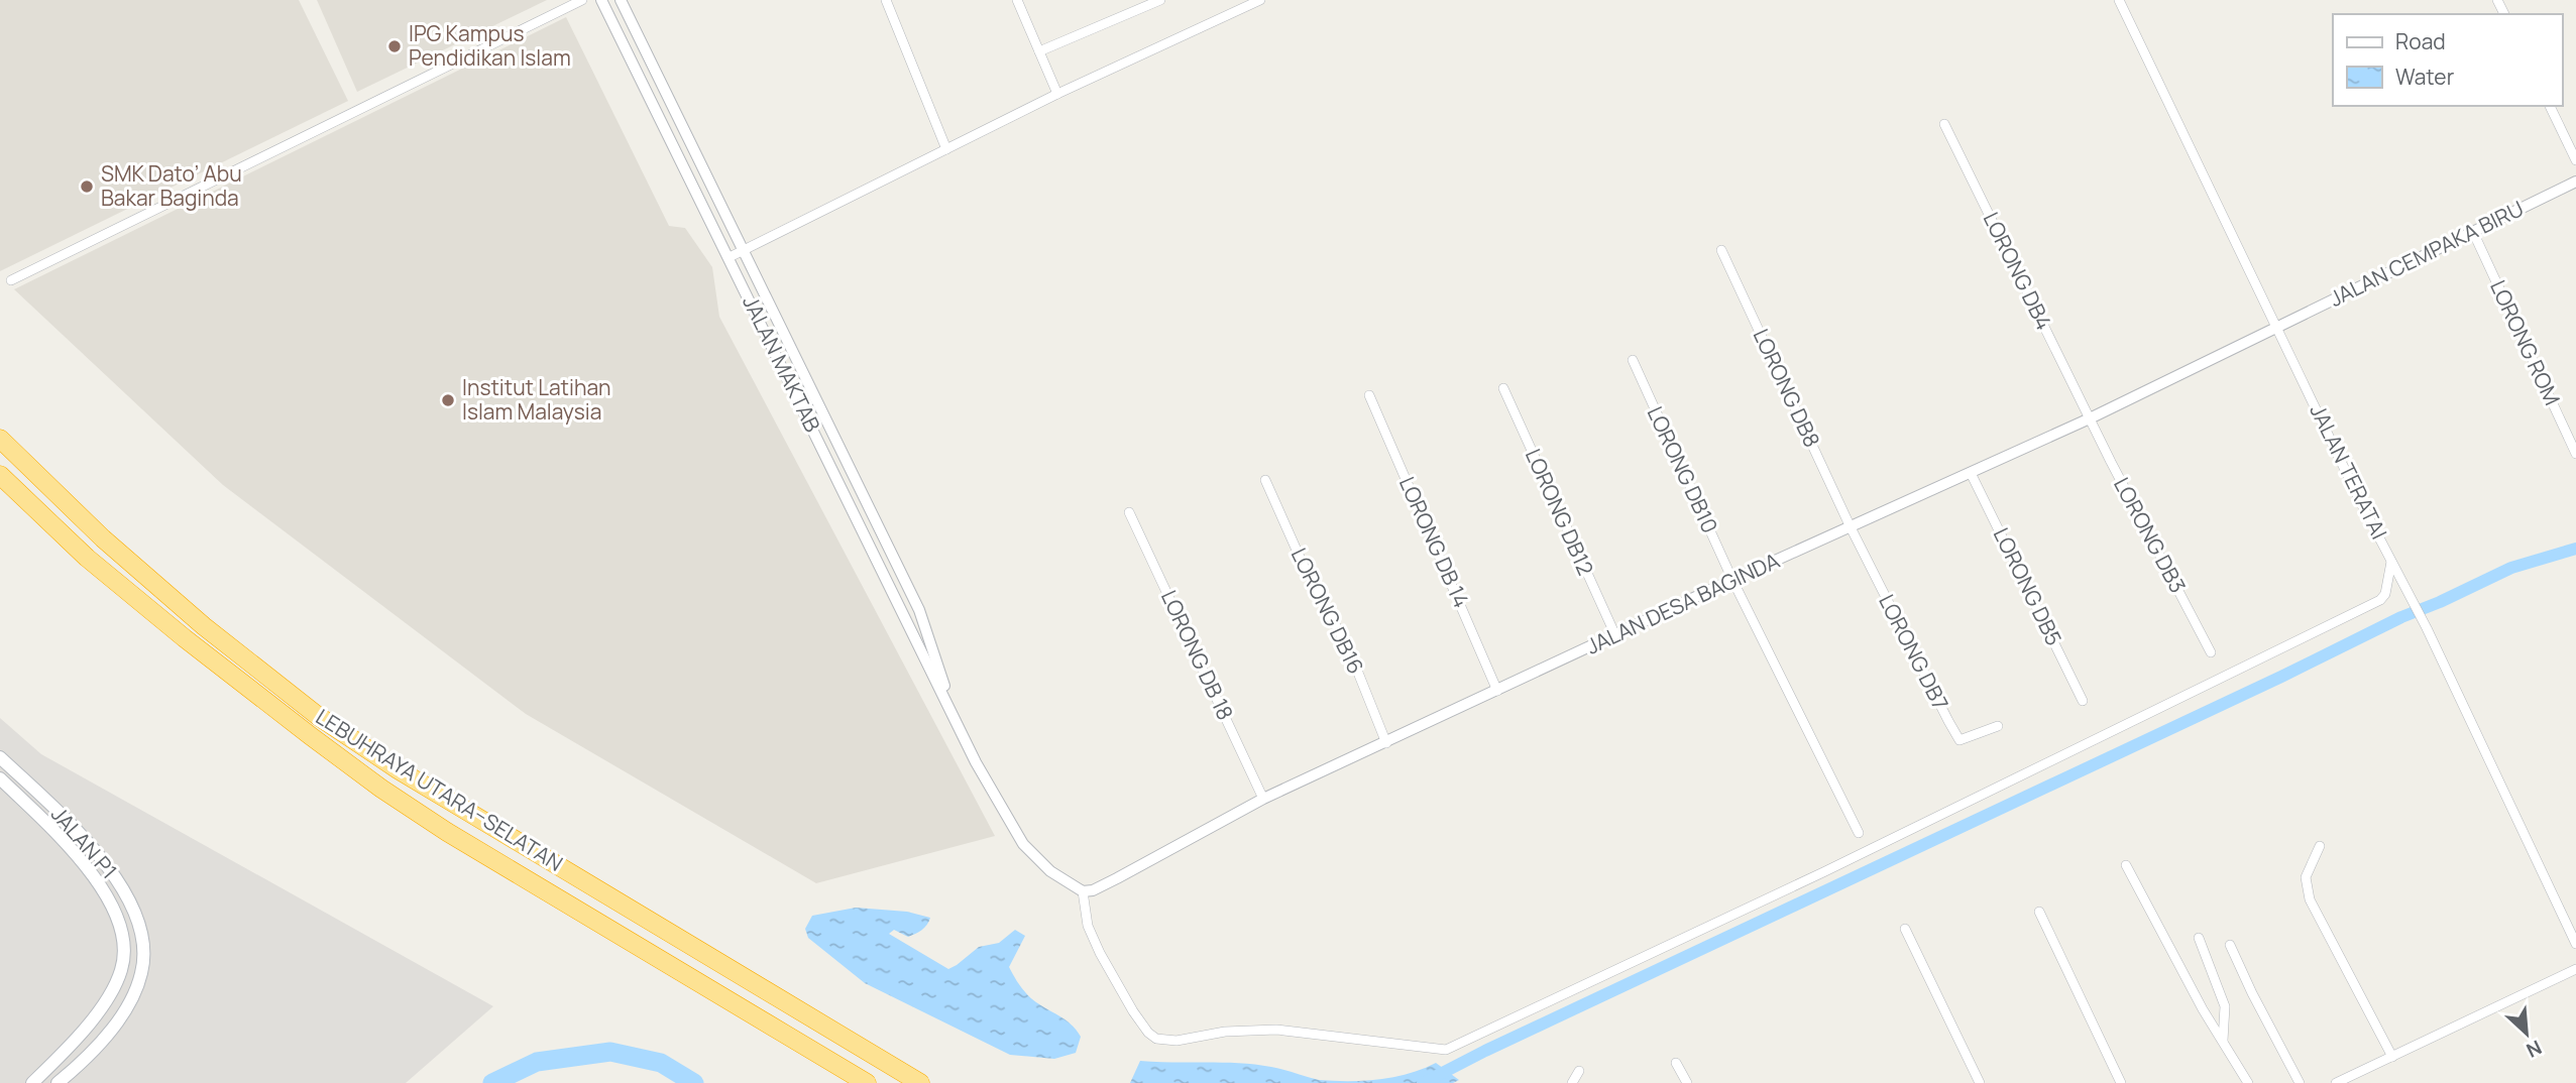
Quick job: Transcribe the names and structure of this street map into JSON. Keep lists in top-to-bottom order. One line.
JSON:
{"streets":{"highway":["LEBUHRAYA UTARA–SELATAN"],"main road":["JALAN P1"],"street":["JALAN CEMPAKA BIRU","LORONG DB4","LORONG ROM","JALAN MAKTAB","LORONG DB8","LORONG DB10","JALAN TERATAI","LORONG DB12","LORONG DB3","LORONG DB 14","LORONG DB5","JALAN DESA BAGINDA","LORONG DB16","LORONG DB7","LORONG DB 18"]},"crossings":[["JALAN CEMPAKA BIRU","LORONG ROM"],["JALAN CEMPAKA BIRU","JALAN TERATAI"],["JALAN CEMPAKA BIRU","JALAN DESA BAGINDA"],["LORONG DB4","LORONG DB3"],["LORONG DB4","JALAN DESA BAGINDA"],["JALAN MAKTAB","JALAN DESA BAGINDA"],["LORONG DB8","JALAN DESA BAGINDA"],["LORONG DB8","LORONG DB7"],["LORONG DB10","JALAN DESA BAGINDA"],["JALAN TERATAI","JALAN DESA BAGINDA"],["LORONG DB12","JALAN DESA BAGINDA"],["LORONG DB3","JALAN DESA BAGINDA"],["LORONG DB 14","JALAN DESA BAGINDA"],["LORONG DB5","JALAN DESA BAGINDA"],["JALAN DESA BAGINDA","LORONG DB16"],["JALAN DESA BAGINDA","LORONG DB7"],["JALAN DESA BAGINDA","LORONG DB 18"]],"places":["IPG Kampus Pendidikan Islam","SMK Dato’ Abu Bakar Baginda","Institut Latihan Islam Malaysia"],"legend":["Road","Water"],"north":"bottom right"}
